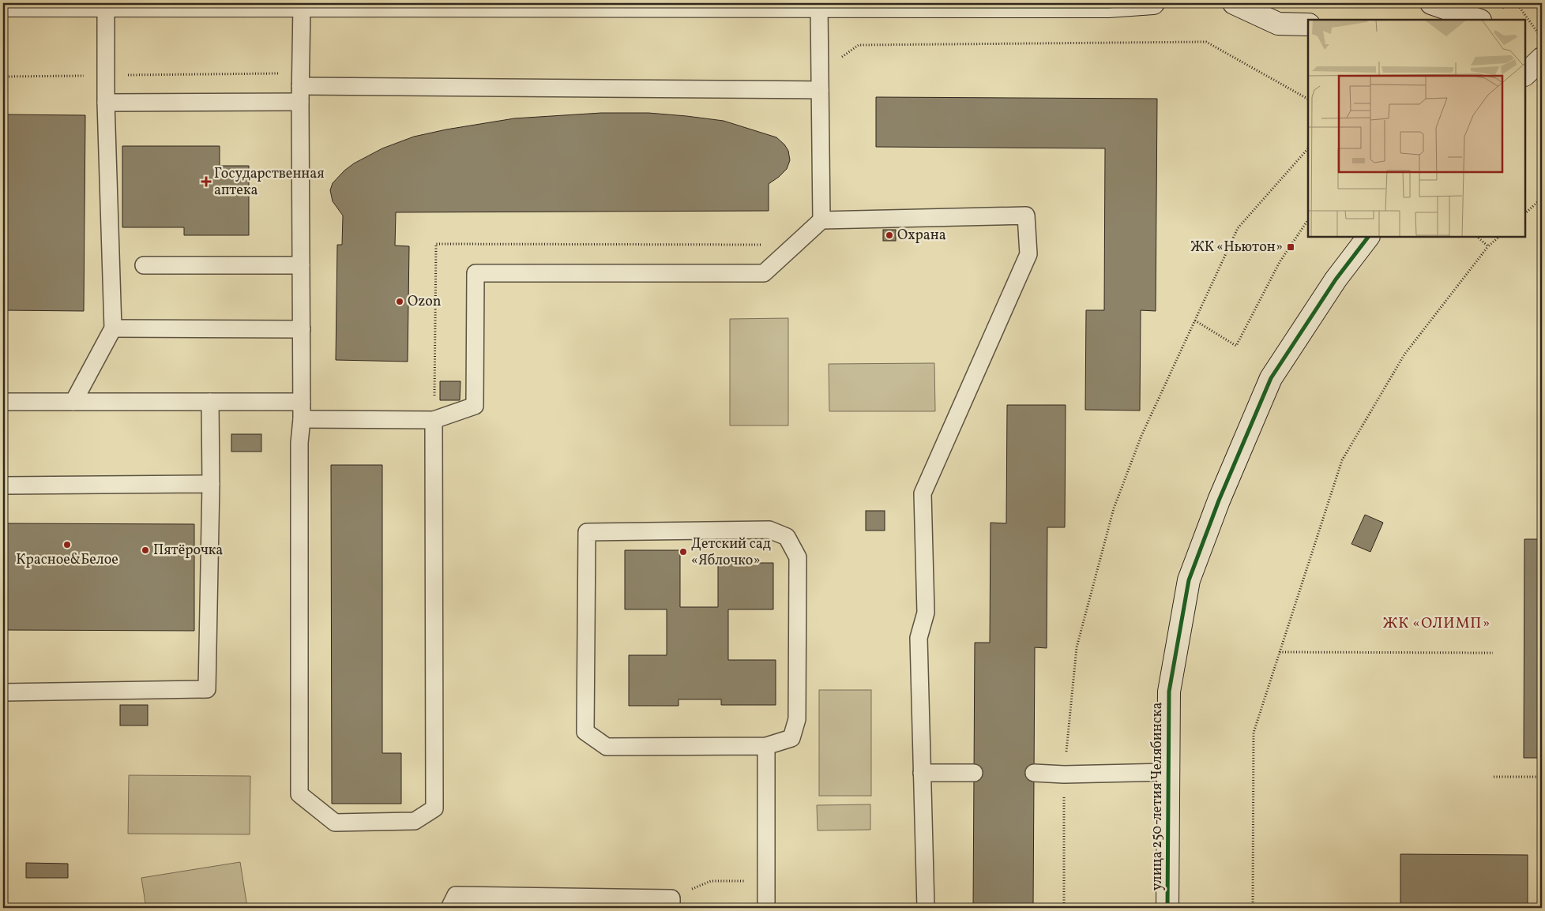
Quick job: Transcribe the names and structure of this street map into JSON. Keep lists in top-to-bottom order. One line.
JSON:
{"streets":{"street":["улица 250-летия Челябинска"]},"districts":["ЖК «ОЛИМП»"],"places":{"health":["Государственная аптека"],"other":["Охрана","Ozon","Красное&Белое","Пятёрочка","Детский сад «Яблочко»"],"transit":["ЖК «Ньютон»"]}}
